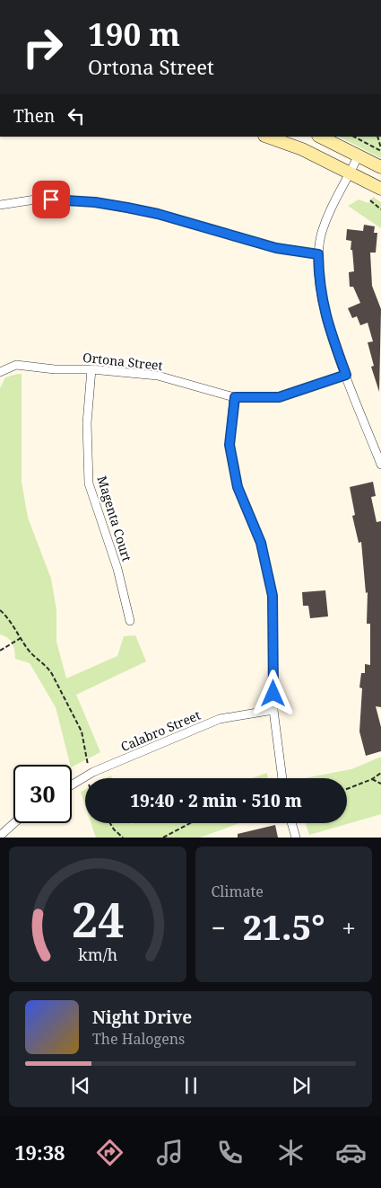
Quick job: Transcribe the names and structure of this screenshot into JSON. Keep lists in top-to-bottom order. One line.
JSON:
{"streets":{"street":["Ortona Street","Magenta Court","Calabro Street"]},"crossings":[["Ortona Street","Magenta Court"]],"page":{"turn":["190 m","Ortona Street"],"then":"Then","limit":"30","trip":"19:40 · 2 min · 510 m","tile":"Climate","heat":["−","21.5°","+"],"song":["Night Drive","The Halogens"],"tabs":"19:38","gauge":["24","km/h"]}}
